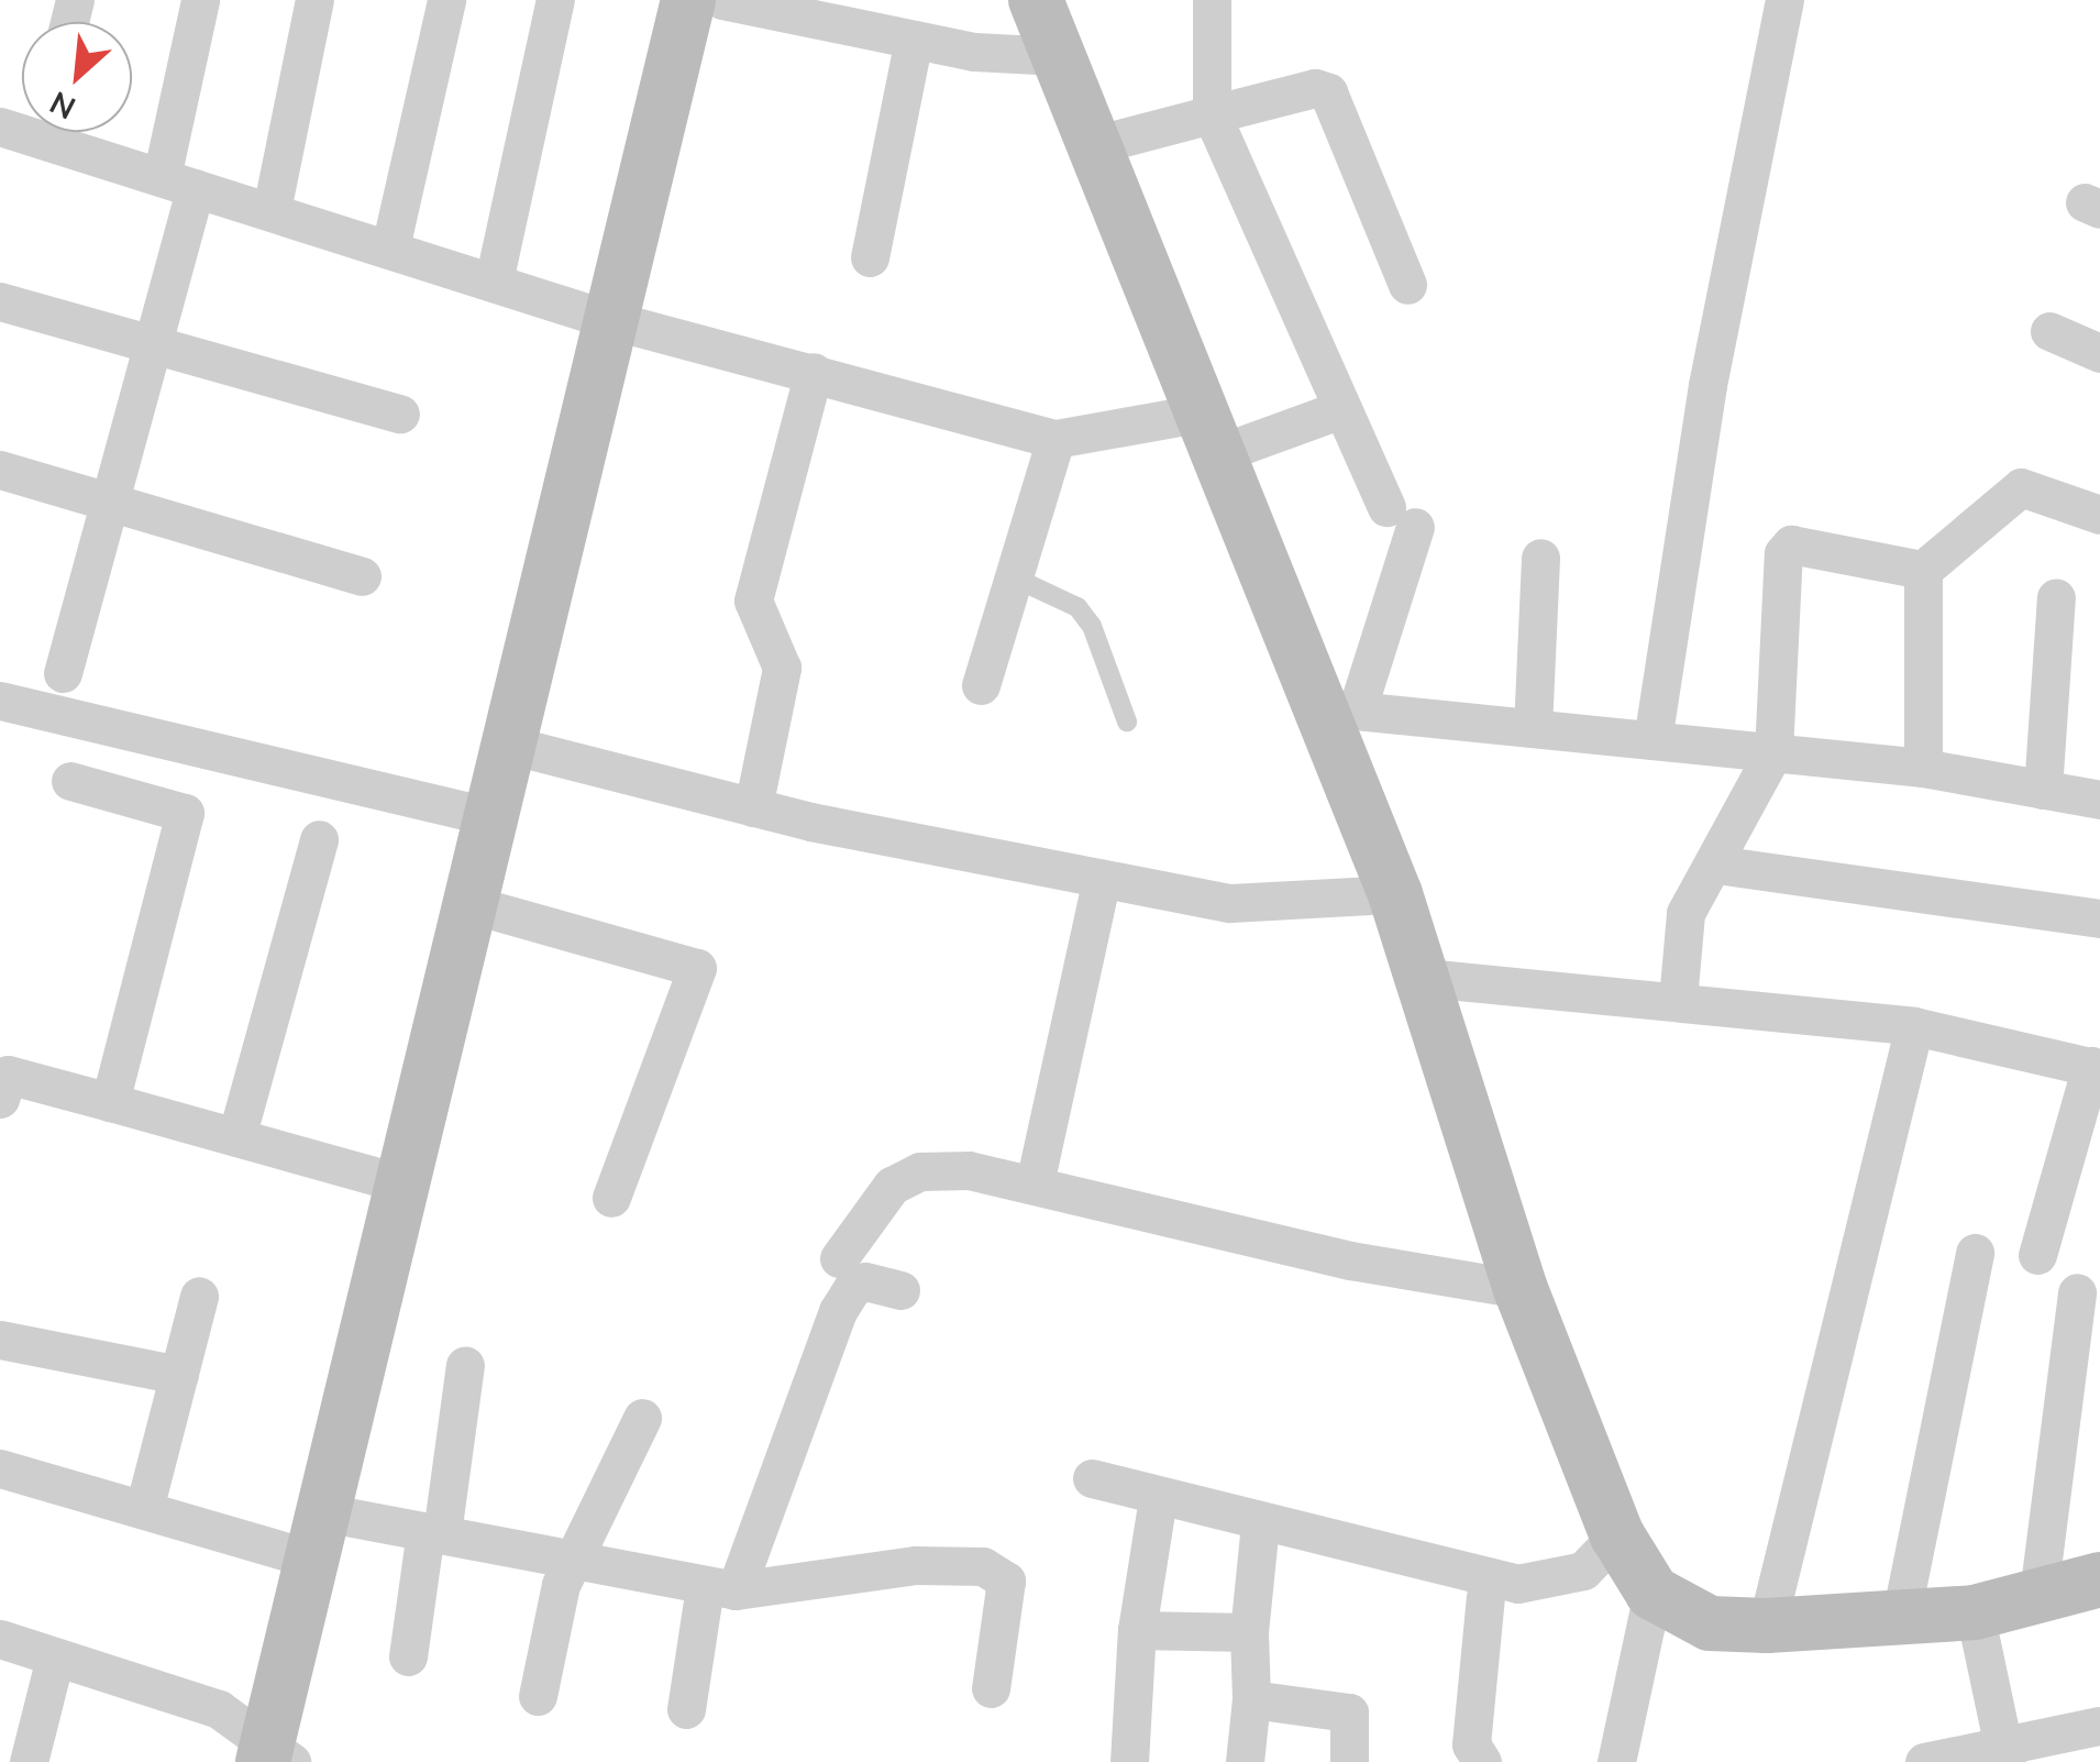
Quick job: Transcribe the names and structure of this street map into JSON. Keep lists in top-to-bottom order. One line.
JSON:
{"north":"bottom left"}
